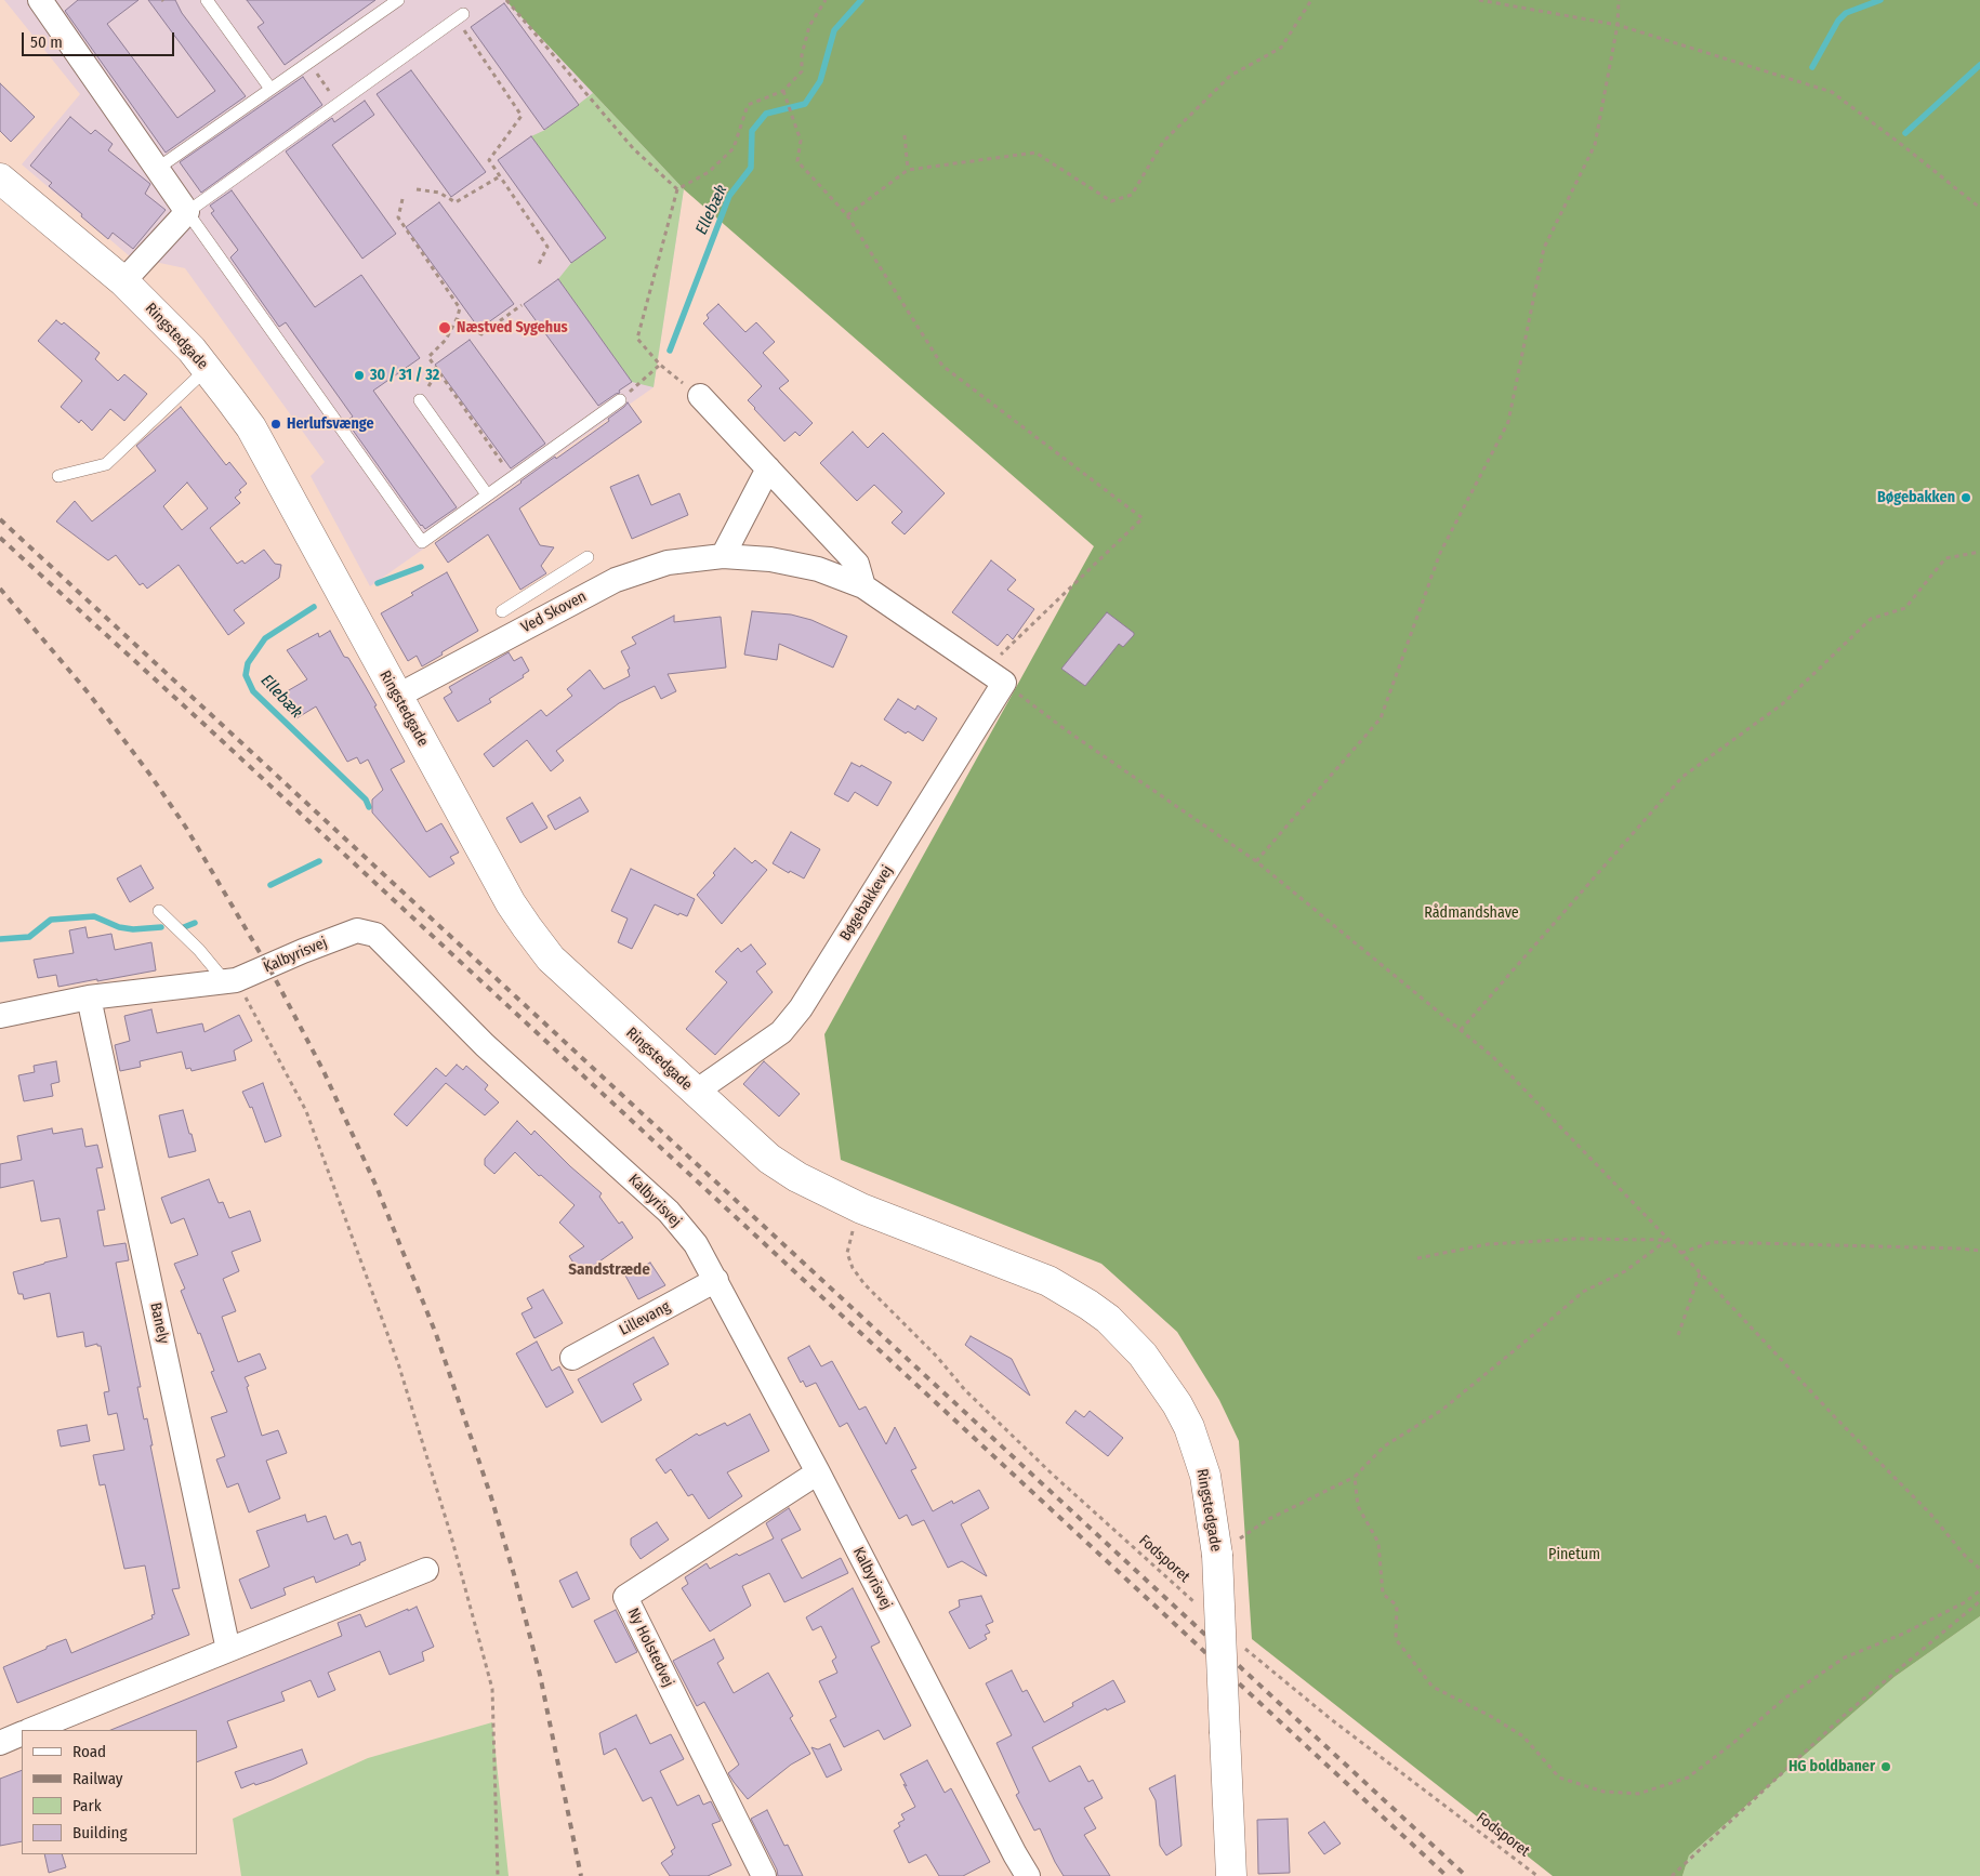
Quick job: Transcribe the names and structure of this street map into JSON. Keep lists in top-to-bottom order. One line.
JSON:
{"streets":{"street":["Ringstedgade","Ved Skoven","Bøgebakkevej","Kalbyrisvej","Lillevang","Banely","Ny Holstedvej"],"path":["Fodsporet"]},"crossings":[["Ringstedgade","Ved Skoven"],["Ringstedgade","Bøgebakkevej"],["Ringstedgade","Fodsporet"],["Ved Skoven","Bøgebakkevej"],["Kalbyrisvej","Lillevang"],["Kalbyrisvej","Banely"],["Kalbyrisvej","Ny Holstedvej"]],"districts":["Sandstræde"],"water":["Ellebæk"],"parks":["Rådmandshave","Pinetum"],"places":["Næstved Sygehus","30 / 31 / 32","Herlufsvænge","Bøgebakken","HG boldbaner"],"legend":["Road","Railway","Park","Building"],"scale_bar":"50 m"}
